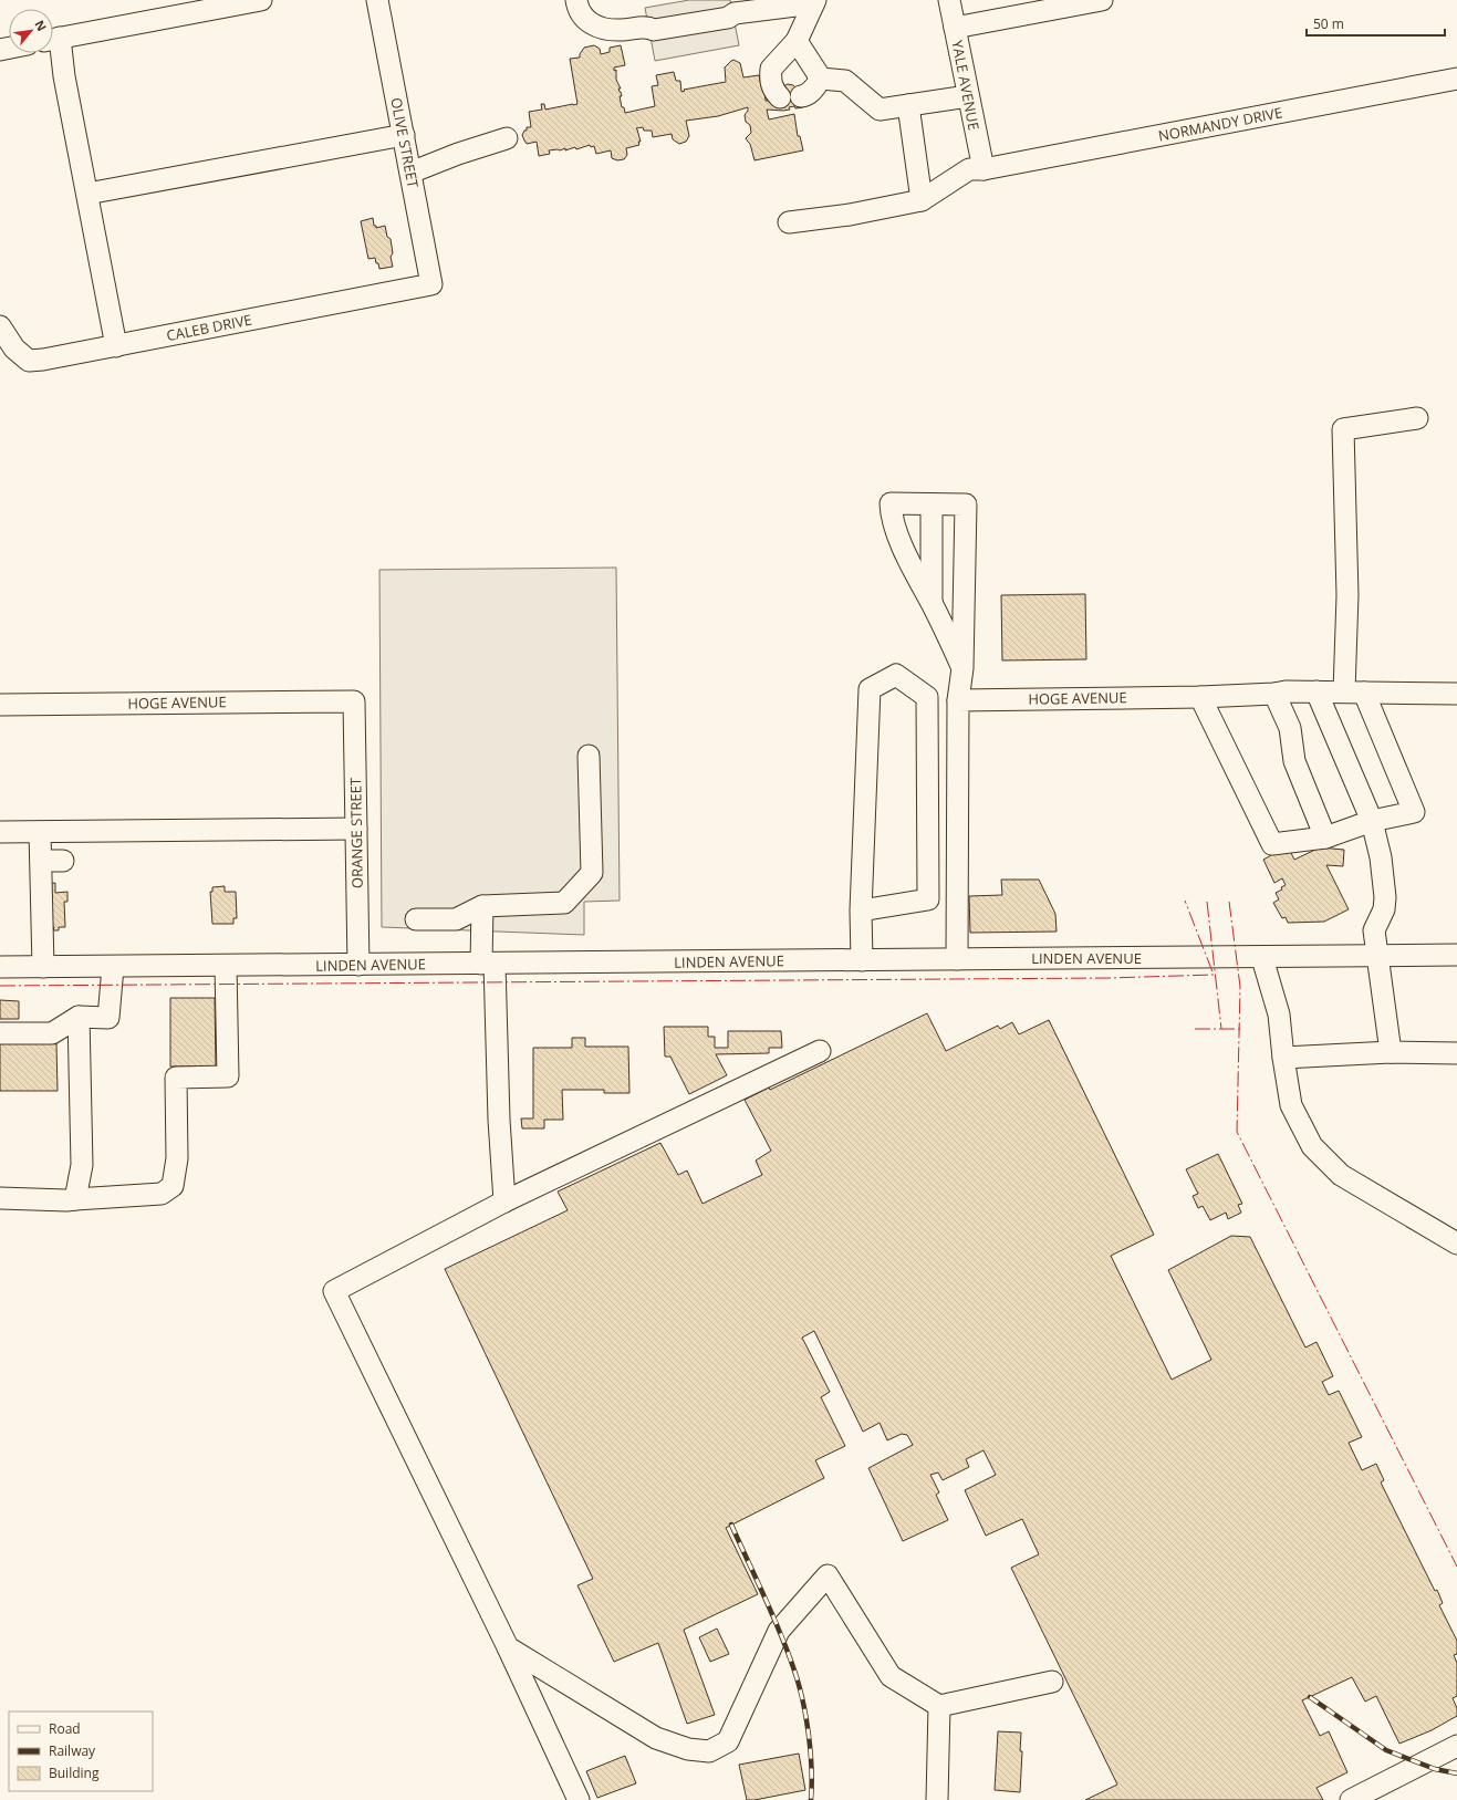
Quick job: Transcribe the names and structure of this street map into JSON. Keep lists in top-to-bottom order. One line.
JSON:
{"streets":{"street":["YALE AVENUE","NORMANDY DRIVE","OLIVE STREET","CALEB DRIVE","HOGE AVENUE","ORANGE STREET","LINDEN AVENUE"]},"crossings":[["YALE AVENUE","NORMANDY DRIVE"],["OLIVE STREET","CALEB DRIVE"],["HOGE AVENUE","ORANGE STREET"],["ORANGE STREET","LINDEN AVENUE"]],"legend":["Road","Railway","Building"],"scale_bar":"50 m","north":"top right"}
